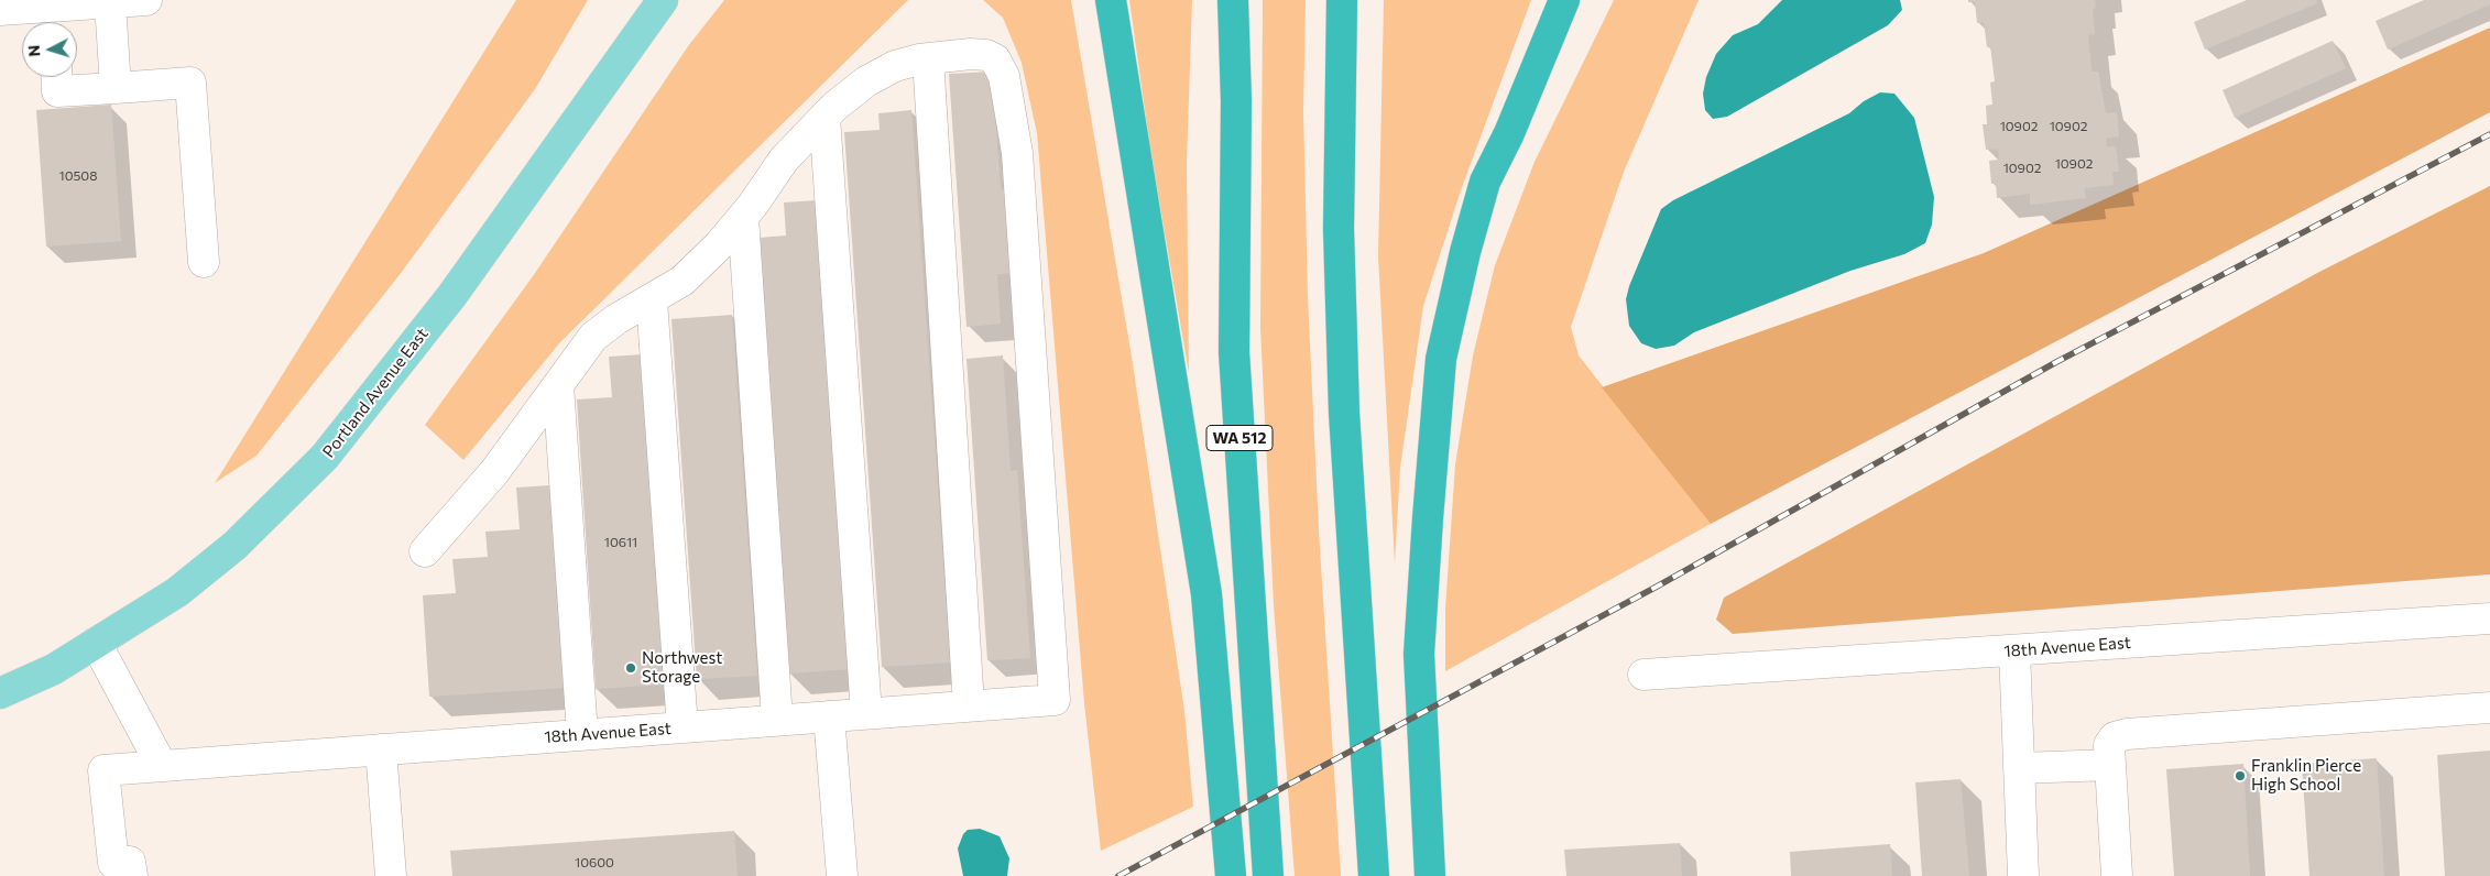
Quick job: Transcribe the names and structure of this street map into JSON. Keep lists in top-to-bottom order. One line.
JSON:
{"streets":{"highway":["WA 512"],"main road":["Portland Avenue East"],"street":["18th Avenue East"]},"places":["Northwest Storage","Franklin Pierce High School"],"house_numbers":["10902","10902","10902","10902","10508","10611","10600"],"north":"left"}
